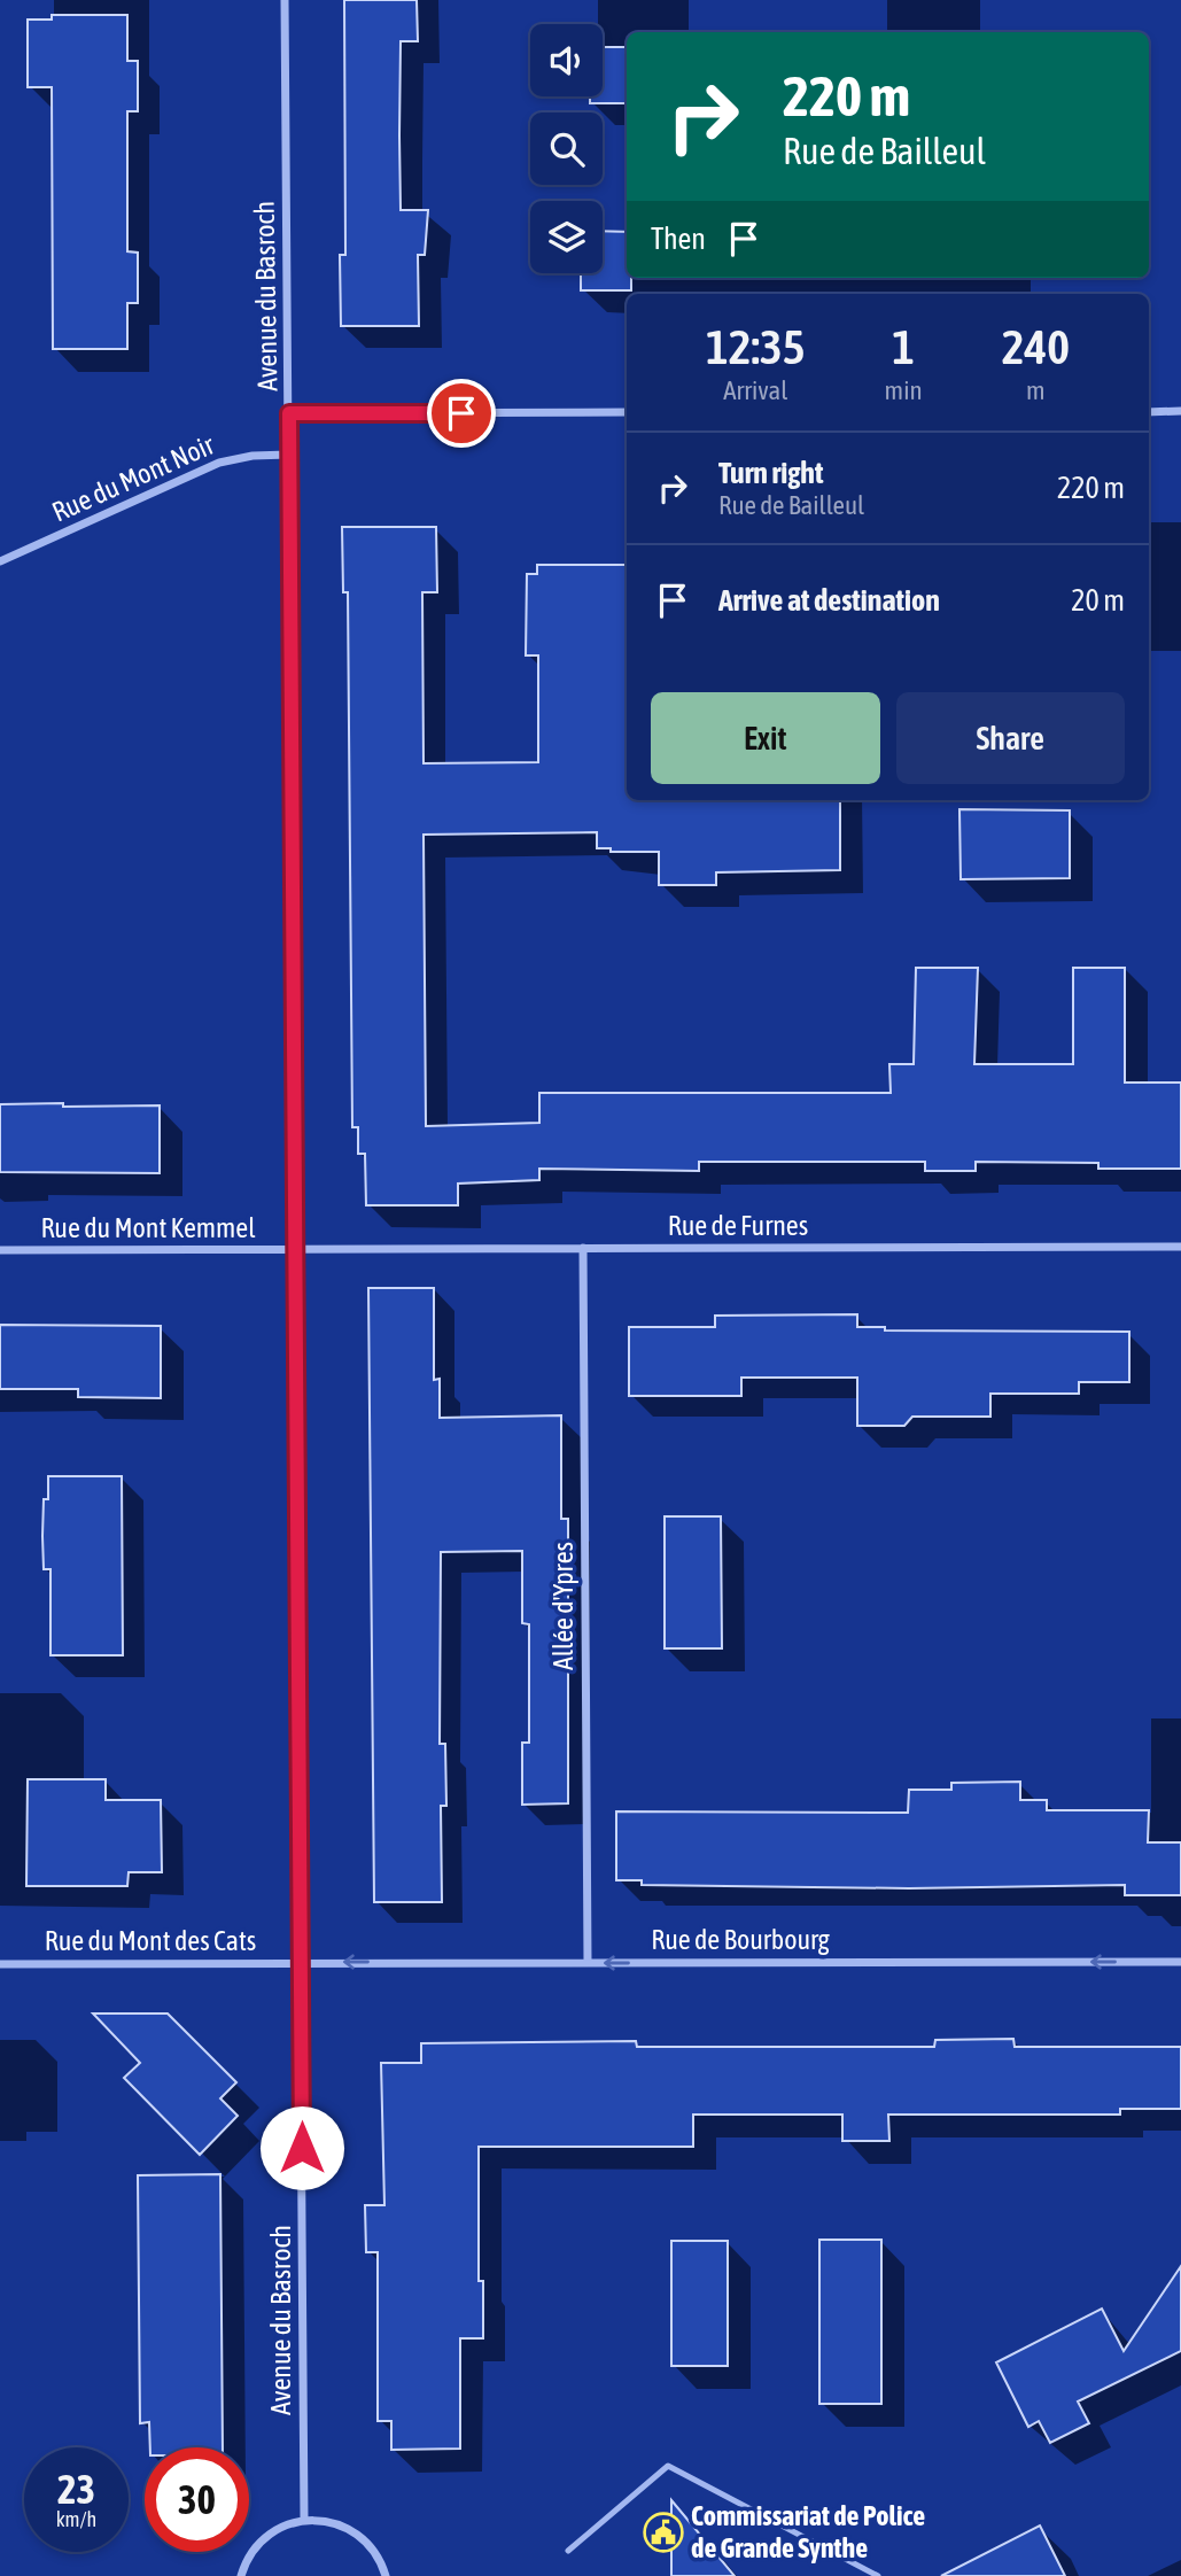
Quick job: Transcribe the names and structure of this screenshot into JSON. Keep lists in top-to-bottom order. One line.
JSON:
{"streets":{"street":["Avenue du Basroch","Rue du Mont Noir","Rue de Furnes","Rue du Mont Kemmel","Allée d'Ypres","Rue de Bourbourg","Rue du Mont des Cats"]},"crossings":[["Avenue du Basroch","Rue du Mont Noir"],["Avenue du Basroch","Rue de Furnes"],["Avenue du Basroch","Rue du Mont Kemmel"],["Avenue du Basroch","Rue de Bourbourg"],["Avenue du Basroch","Rue du Mont des Cats"],["Rue de Furnes","Rue du Mont Kemmel"],["Rue de Furnes","Allée d'Ypres"],["Allée d'Ypres","Rue de Bourbourg"],["Rue de Bourbourg","Rue du Mont des Cats"]],"one_way":["Rue de Bourbourg"],"places":{"public building":["Commissariat de Police de Grande Synthe"]},"page":{"turn":["220 m","Rue de Bailleul"],"then":"Then","eta":["12:35","Arrival","1","min","240","m"],"list":[{"name":"Turn right","note":"Rue de Bailleul","value":"220 m"},{"name":"Arrive at destination","value":"20 m"}],"buttons":["Exit","Share"],"speed":"23 km/h","limit":"30"}}
